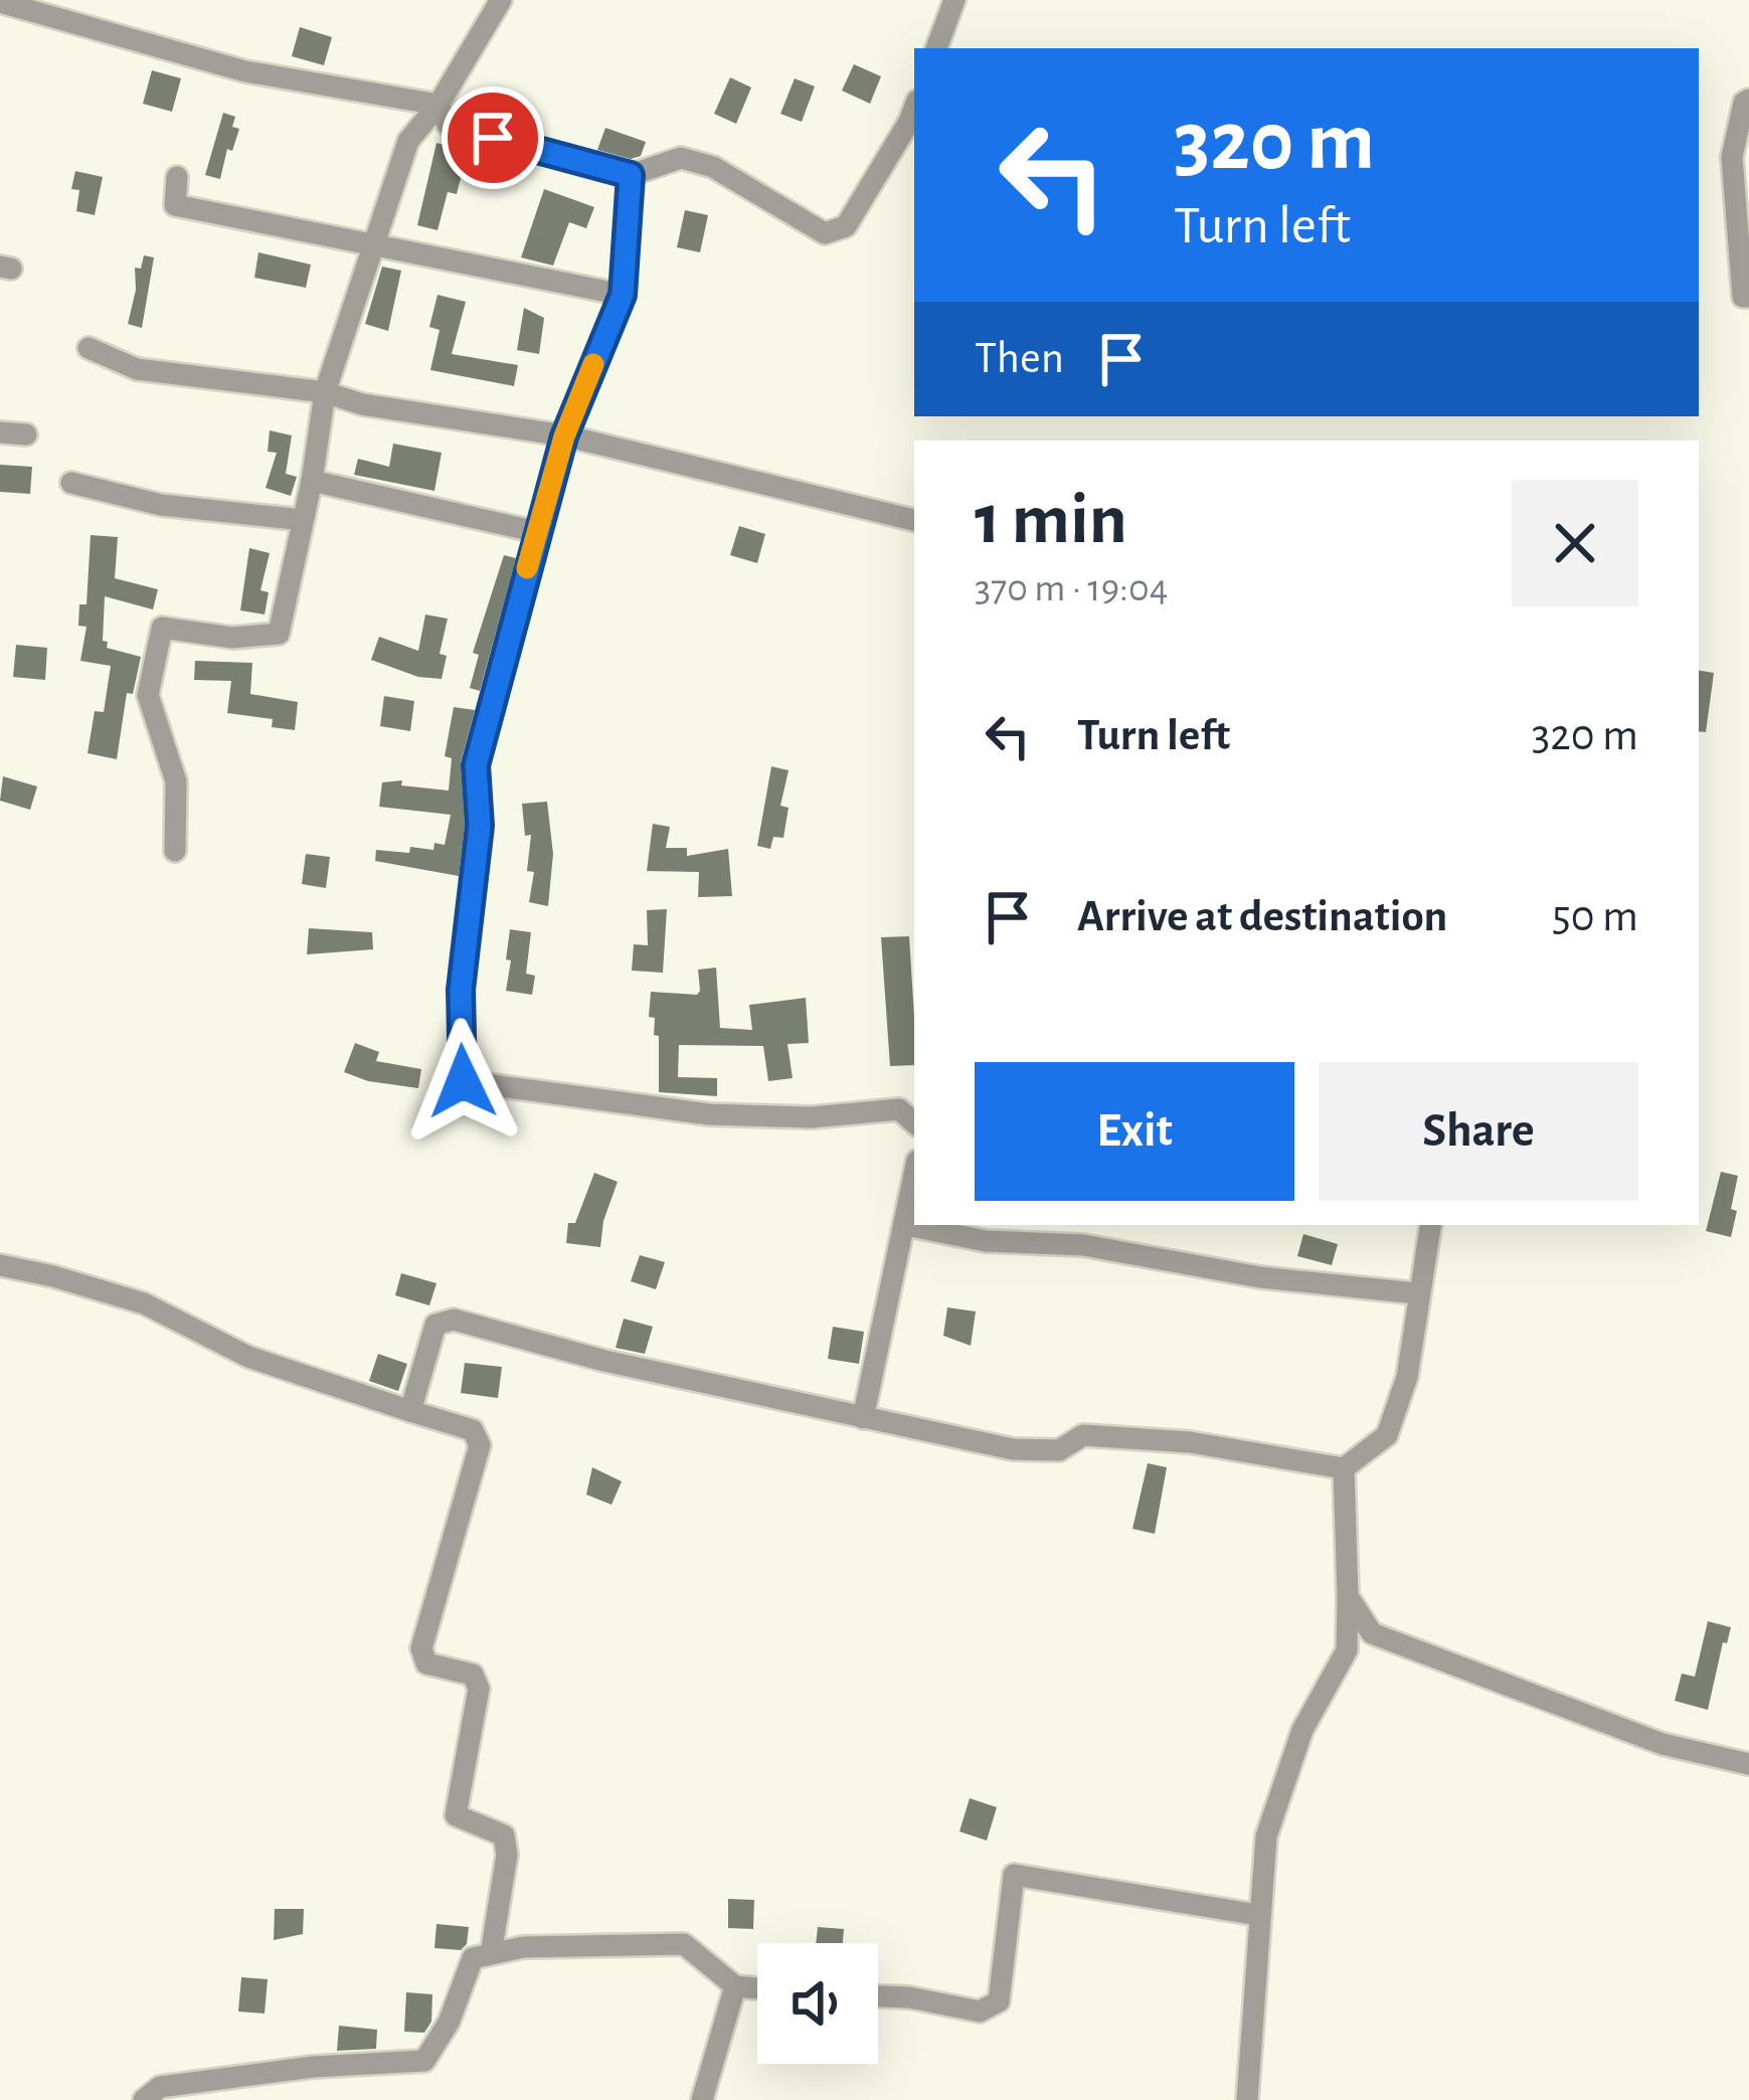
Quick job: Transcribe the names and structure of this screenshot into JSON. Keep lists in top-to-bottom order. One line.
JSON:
{"page":{"turn":["320 m","Turn left"],"then":"Then","heading":["1 min","370 m · 19:04"],"list":[{"name":"Turn left","value":"320 m"},{"name":"Arrive at destination","value":"50 m"}],"buttons":["Exit","Share"]}}
